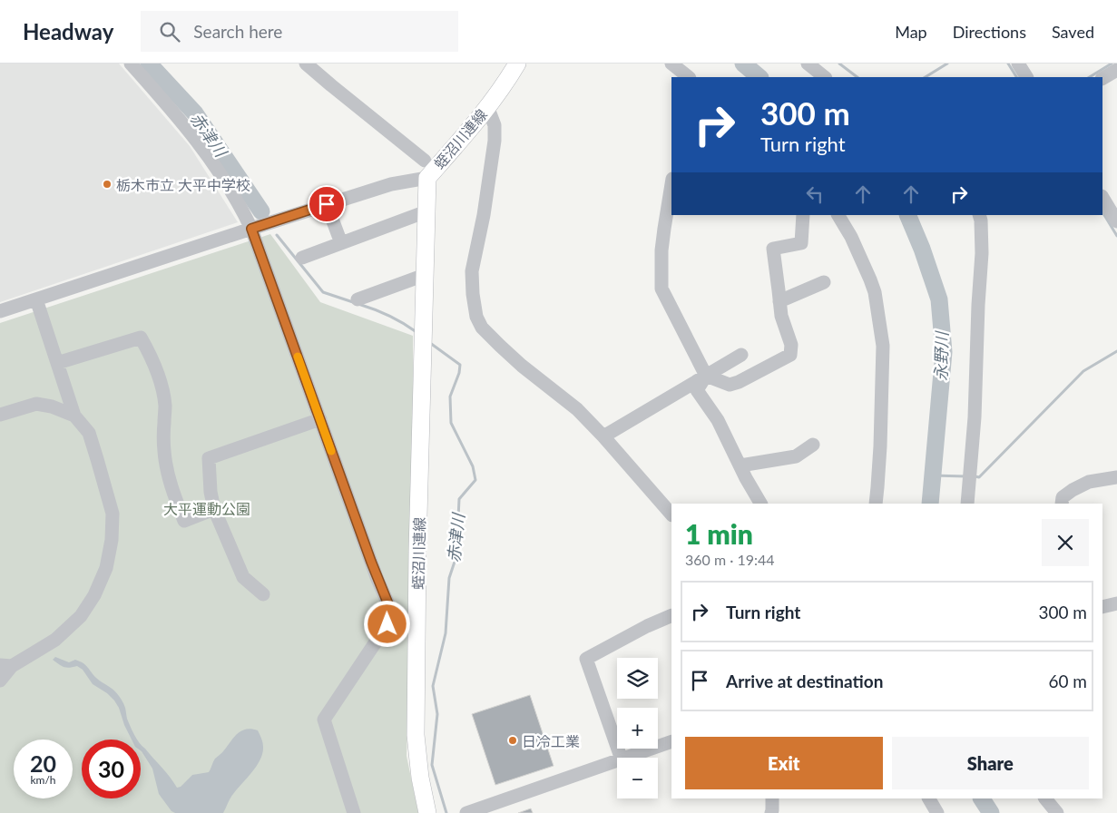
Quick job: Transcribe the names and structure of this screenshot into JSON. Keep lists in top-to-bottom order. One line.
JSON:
{"streets":{"main road":["蛭沼川連線"]},"water":["赤津川","永野川"],"parks":["大平運動公園"],"places":["栃木市立 大平中学校","日冷工業"],"page":{"header":"Headway","search":"Search here","nav":["Map","Directions","Saved"],"turn":["300 m","Turn right"],"heading":["1 min","360 m · 19:44"],"list":[{"name":"Turn right","value":"300 m"},{"name":"Arrive at destination","value":"60 m"}],"map_buttons":["+","−"],"buttons":["Exit","Share"],"speed":"20 km/h","limit":"30"}}
